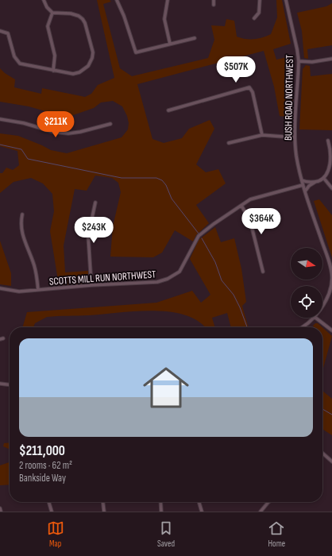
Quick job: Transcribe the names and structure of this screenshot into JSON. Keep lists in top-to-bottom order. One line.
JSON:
{"streets":{"street":["BUSH ROAD NORTHWEST","SCOTTS MILL RUN NORTHWEST"]},"crossings":[["BUSH ROAD NORTHWEST","SCOTTS MILL RUN NORTHWEST"]],"north":"right","page":{"price":["$507K","$211K","$364K","$243K"],"list":[{"name":"$211,000","note":"2 rooms · 62 m² · Bankside Way"}],"tabs":["Map","Saved","Home"]}}
